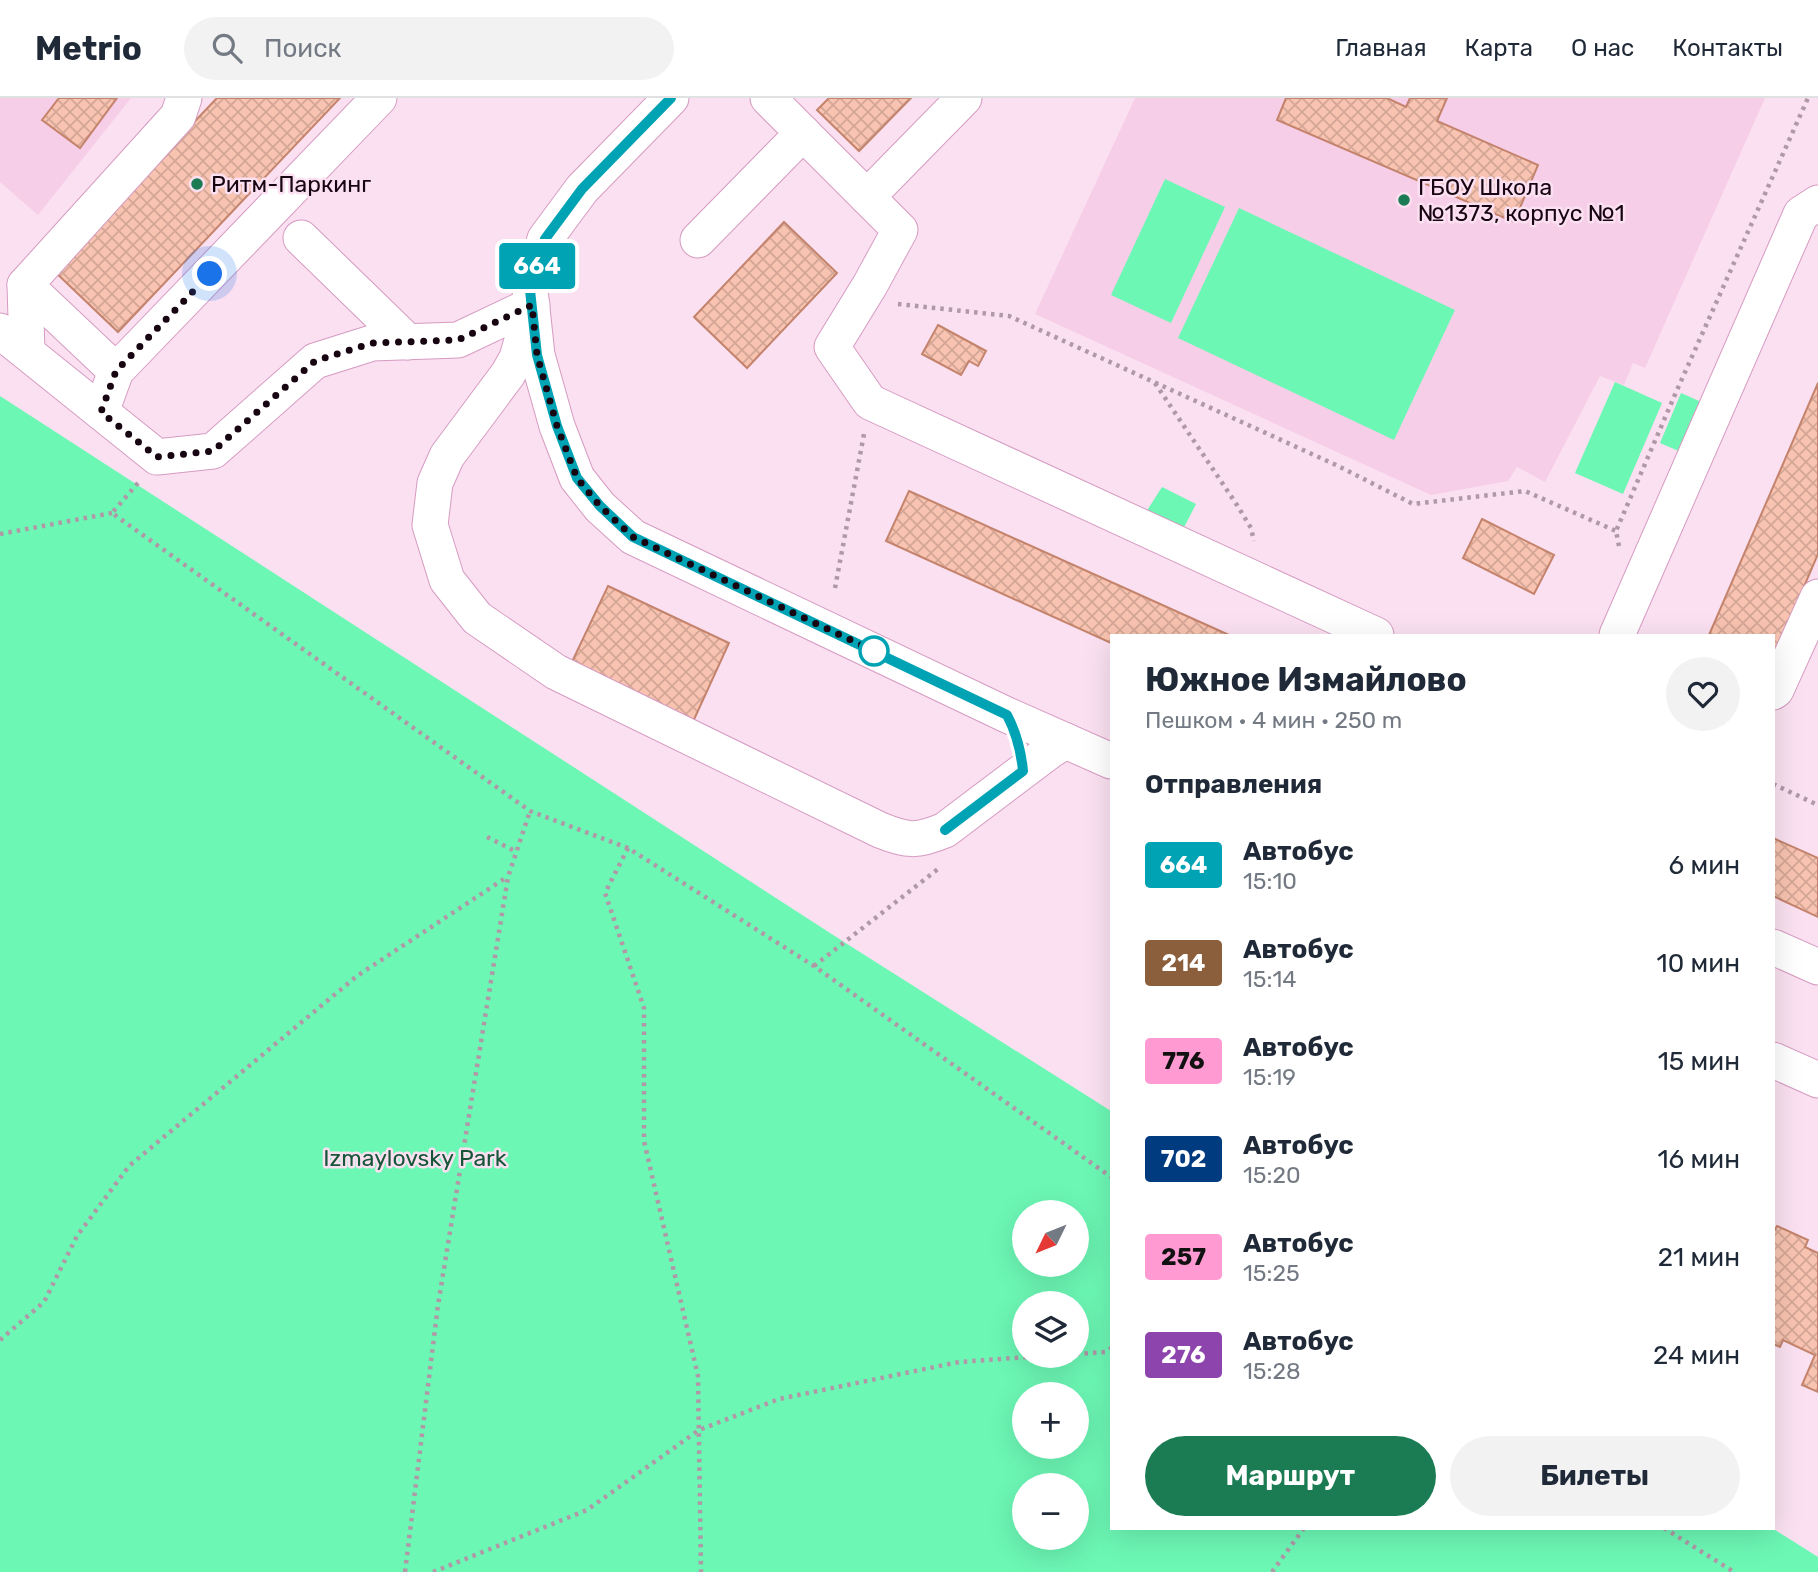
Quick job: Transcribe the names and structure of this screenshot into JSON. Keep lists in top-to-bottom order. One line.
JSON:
{"parks":["Izmaylovsky Park"],"places":["Ритм-Паркинг","ГБОУ Школа №1373, корпус №1"],"lines":["bus line 664"],"north":"bottom left","page":{"header":"Metrio","search":"Поиск","nav":["Главная","Карта","О нас","Контакты"],"on_map":"664","heading":[["Южное Измайлово","Пешком · 4 мин · 250 m"],"Отправления"],"list":[{"mark":"664","name":"Автобус","note":"15:10","value":"6 мин"},{"mark":"214","name":"Автобус","note":"15:14","value":"10 мин"},{"mark":"776","name":"Автобус","note":"15:19","value":"15 мин"},{"mark":"702","name":"Автобус","note":"15:20","value":"16 мин"},{"mark":"257","name":"Автобус","note":"15:25","value":"21 мин"},{"mark":"276","name":"Автобус","note":"15:28","value":"24 мин"}],"map_buttons":["+","−"],"buttons":["Маршрут","Билеты"]}}
